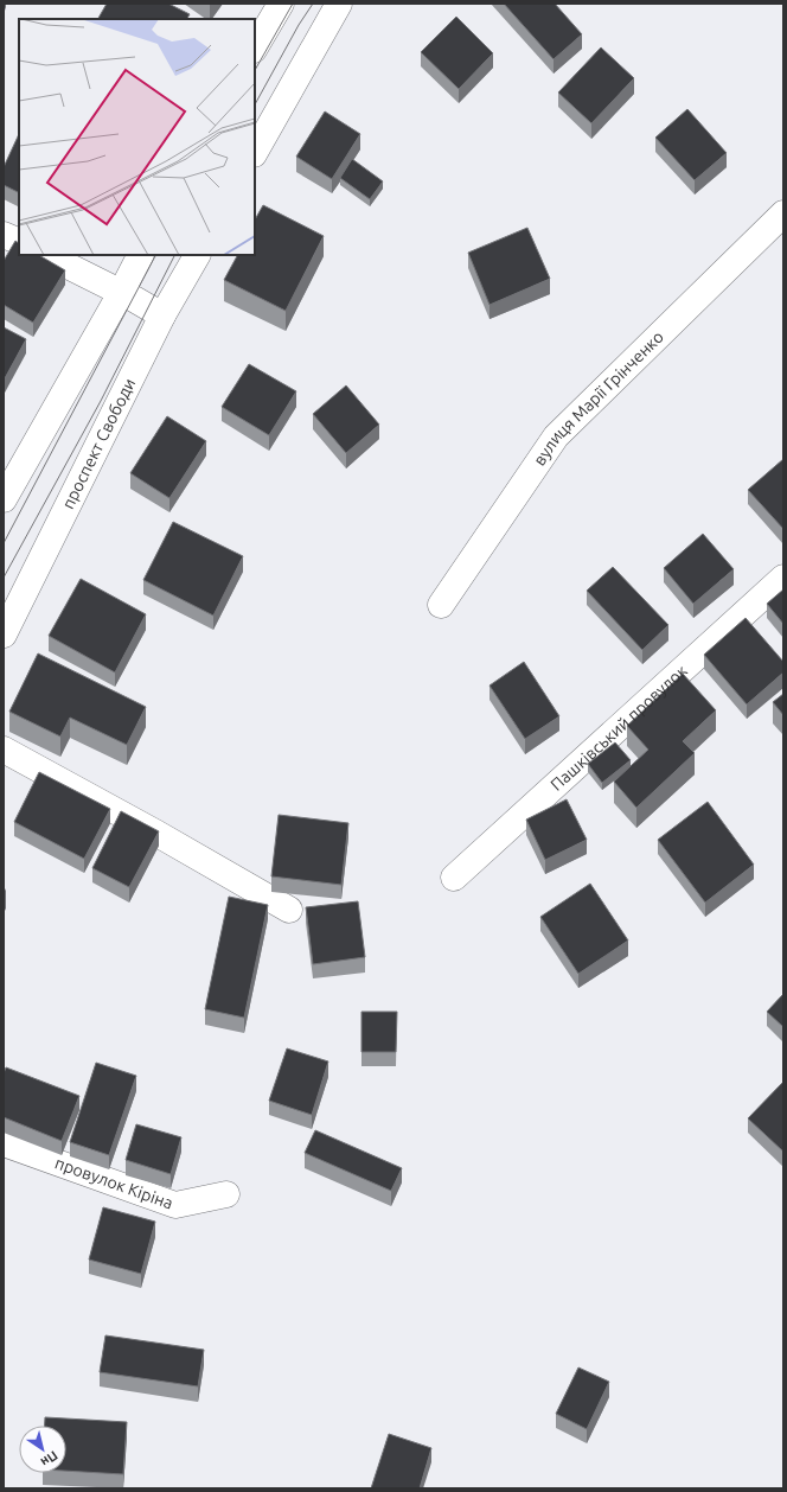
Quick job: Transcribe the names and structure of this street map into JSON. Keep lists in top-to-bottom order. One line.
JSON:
{"streets":{"street":["вулиця Марії Грінченко","проспект Свободи","Пашківський провулок","провулок Кіріна"]},"north":"bottom right"}
